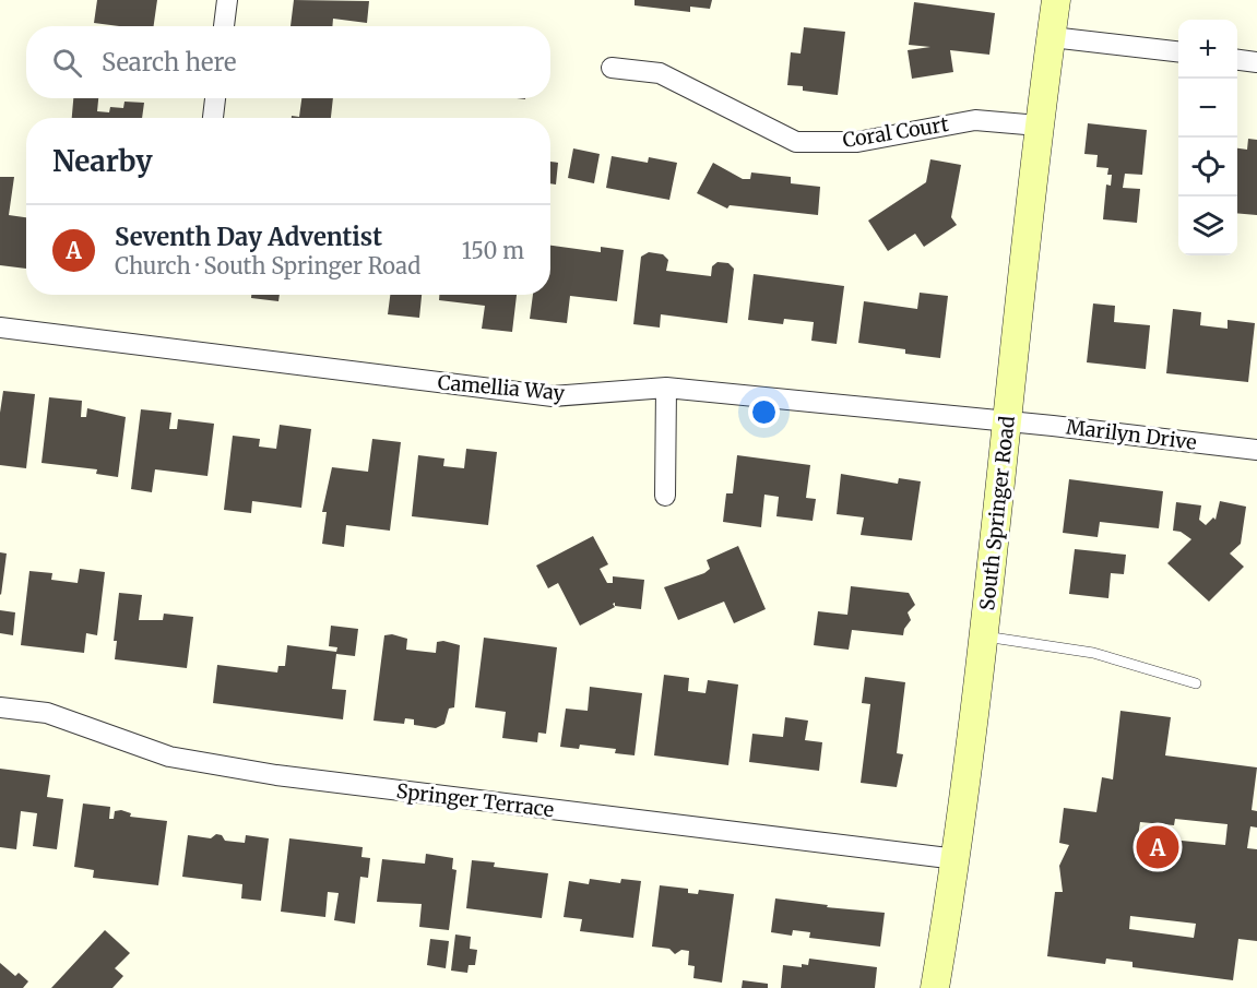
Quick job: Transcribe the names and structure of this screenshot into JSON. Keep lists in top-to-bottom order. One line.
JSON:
{"streets":{"street":["Coral Court","Camellia Way","Marilyn Drive","South Springer Road","Springer Terrace"]},"crossings":[["Coral Court","South Springer Road"],["Camellia Way","Marilyn Drive"],["Camellia Way","South Springer Road"],["Marilyn Drive","South Springer Road"],["South Springer Road","Springer Terrace"]],"page":{"map_buttons":["+","−"],"search":"Search here","heading":"Nearby","list":[{"mark":"A","name":"Seventh Day Adventist","note":"Church · South Springer Road","value":"150 m"}],"pins":"A"}}
